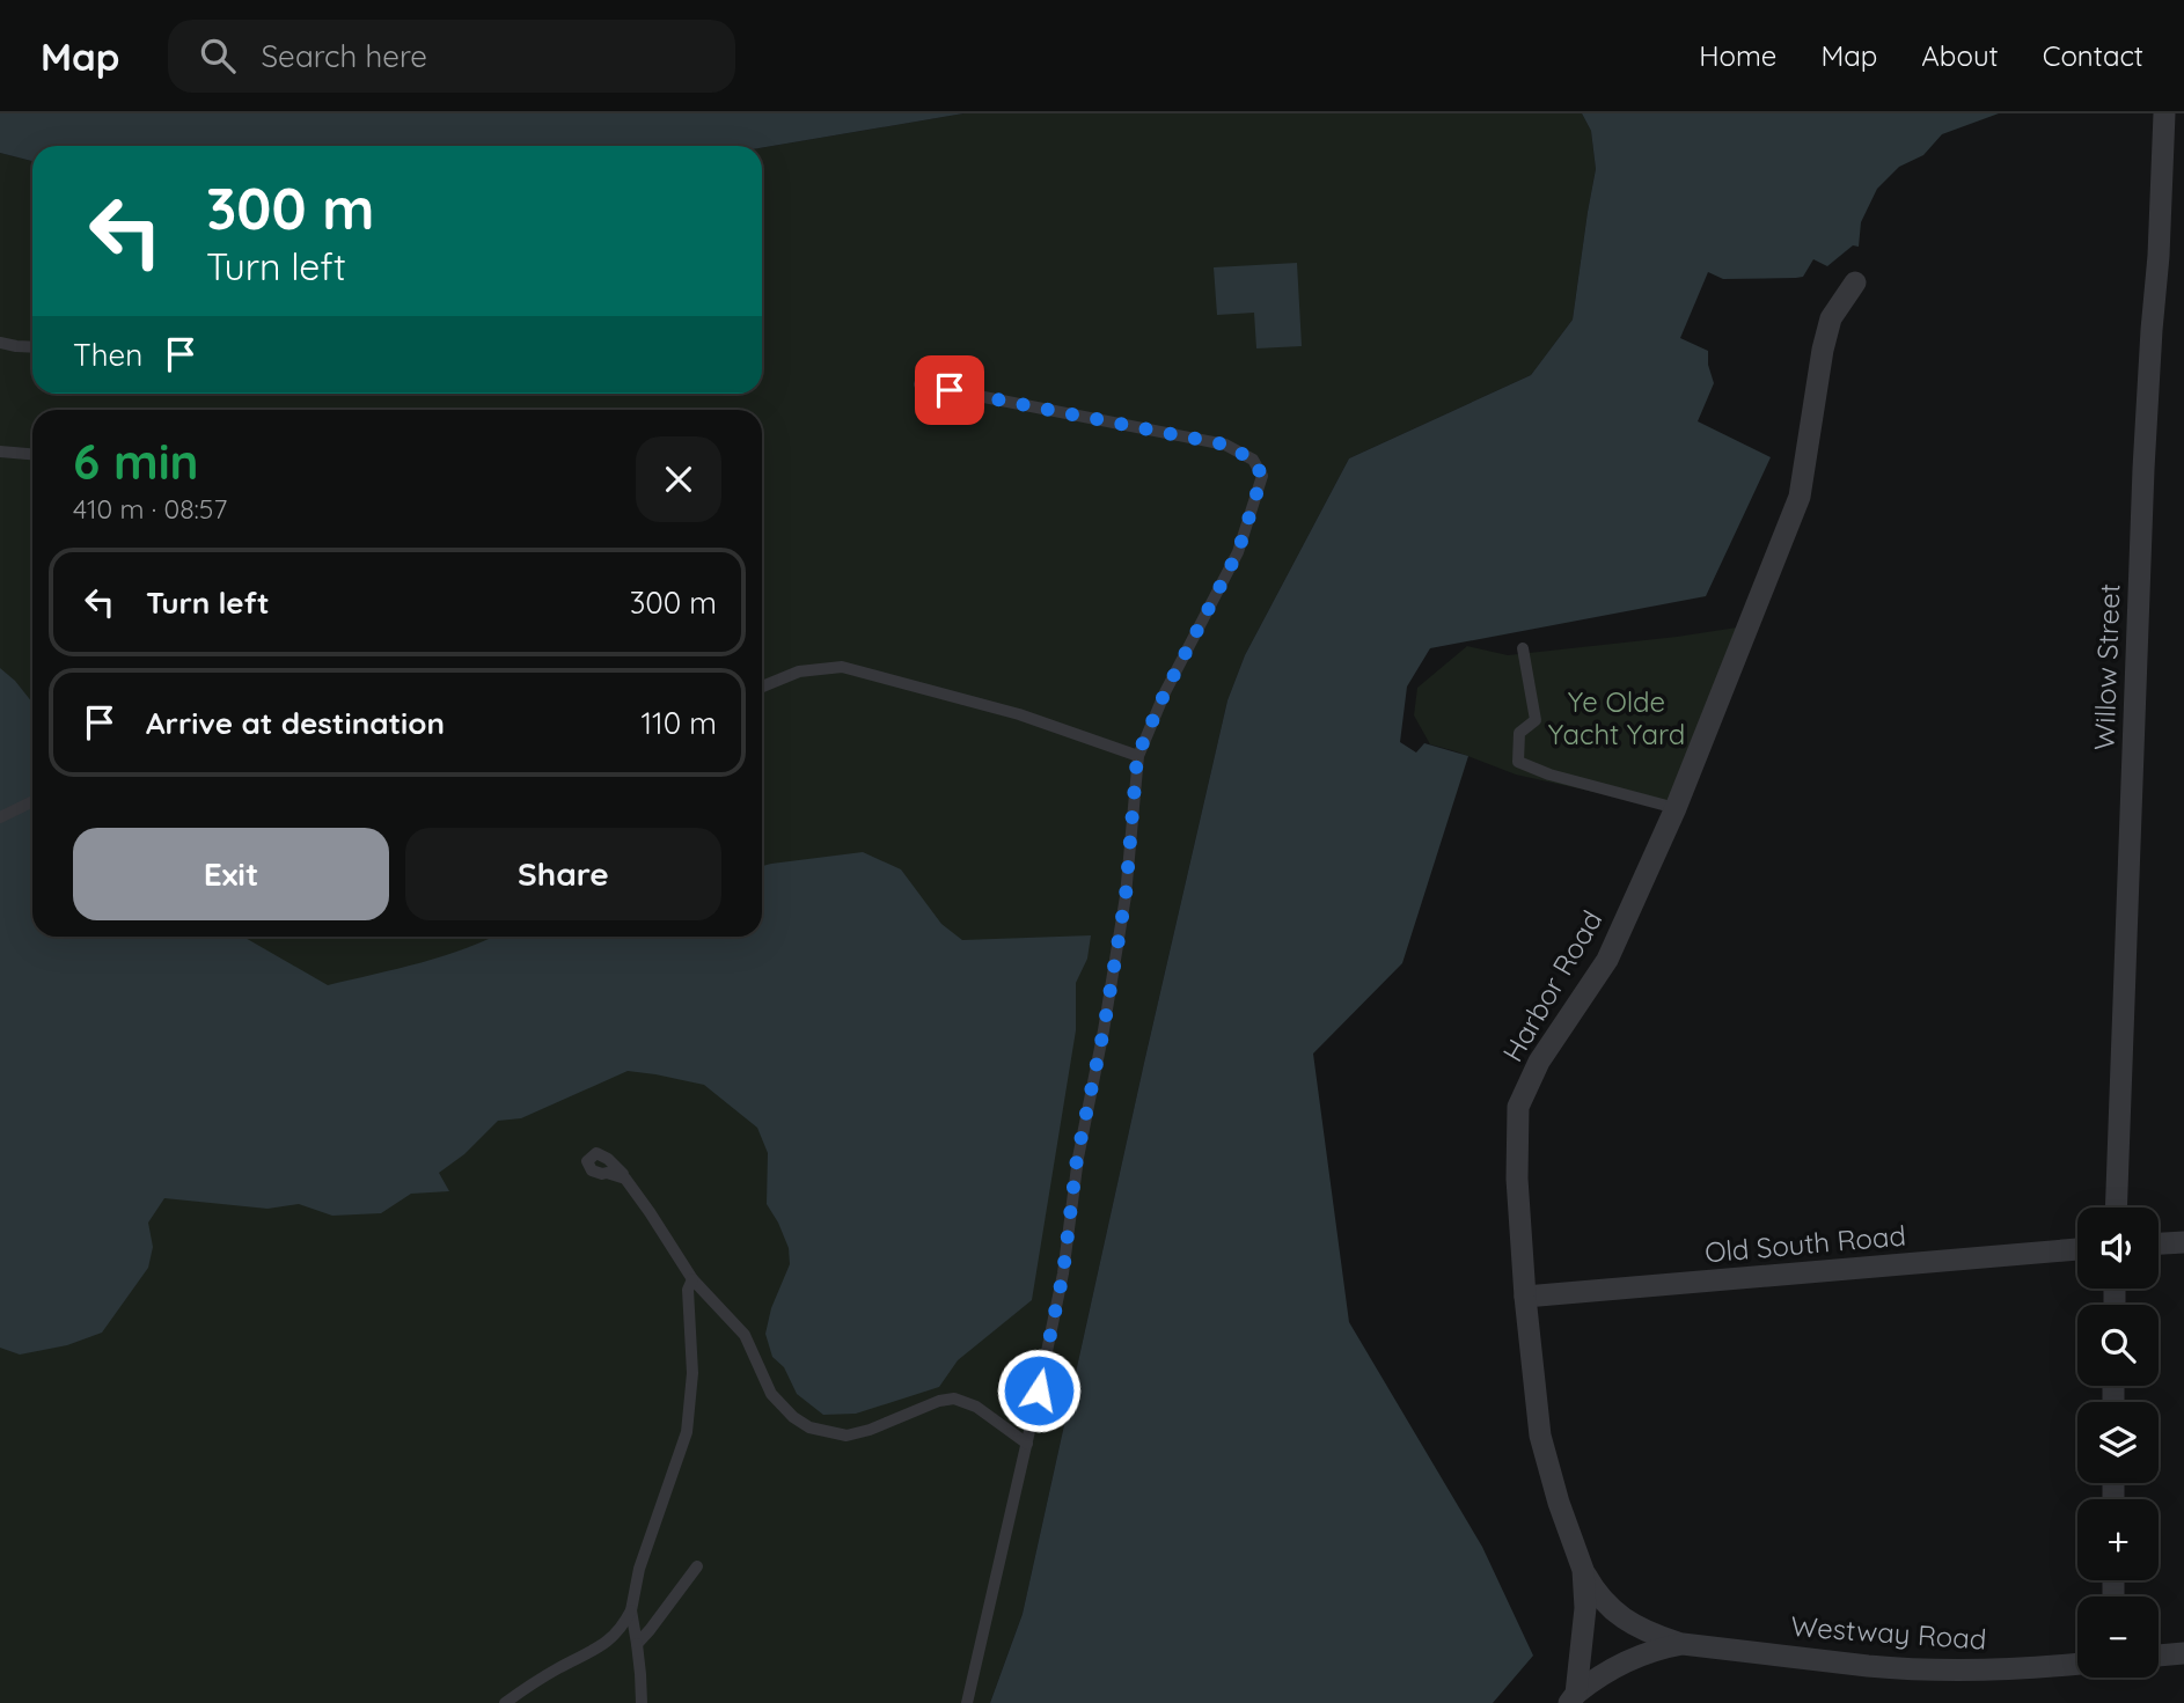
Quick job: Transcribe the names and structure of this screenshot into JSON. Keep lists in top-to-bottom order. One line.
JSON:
{"streets":{"street":["Willow Street","Harbor Road","Old South Road","Westway Road"]},"crossings":[["Harbor Road","Old South Road"],["Harbor Road","Westway Road"]],"parks":["Ye Olde Yacht Yard"],"page":{"header":"Map","search":"Search here","nav":["Home","Map","About","Contact"],"turn":["300 m","Turn left"],"then":"Then","heading":["6 min","410 m · 08:57"],"list":[{"name":"Turn left","value":"300 m"},{"name":"Arrive at destination","value":"110 m"}],"buttons":["Exit","Share"],"map_buttons":["+","−"]}}
